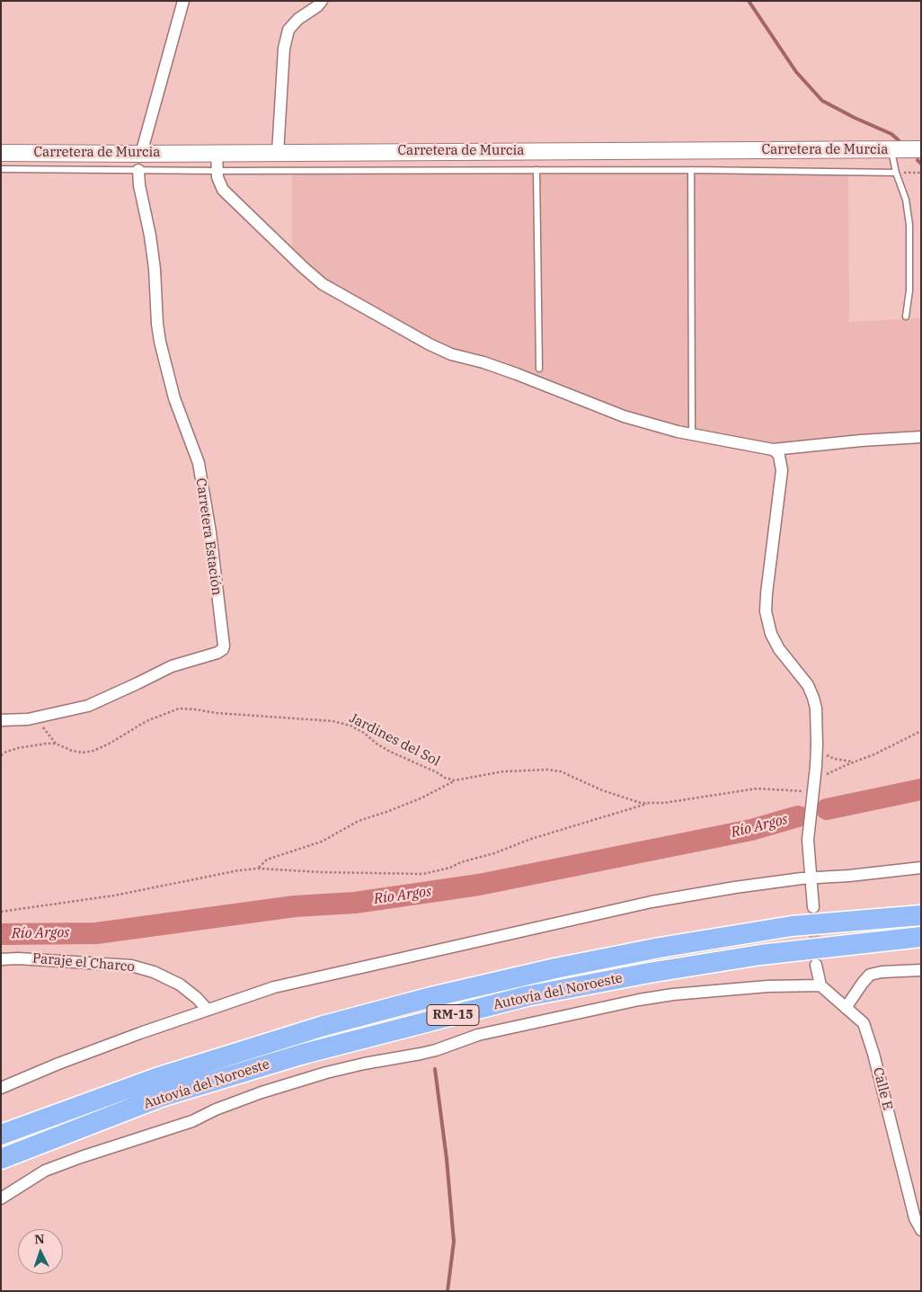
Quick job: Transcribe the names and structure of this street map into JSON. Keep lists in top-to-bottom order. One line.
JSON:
{"streets":{"highway":["Autovía del Noroeste","RM-15"],"main road":["Carretera de Murcia"],"street":["Carretera Estación","Paraje el Charco","Calle E"],"path":["Jardines del Sol"]},"water":["Río Argos"],"north":"top"}
